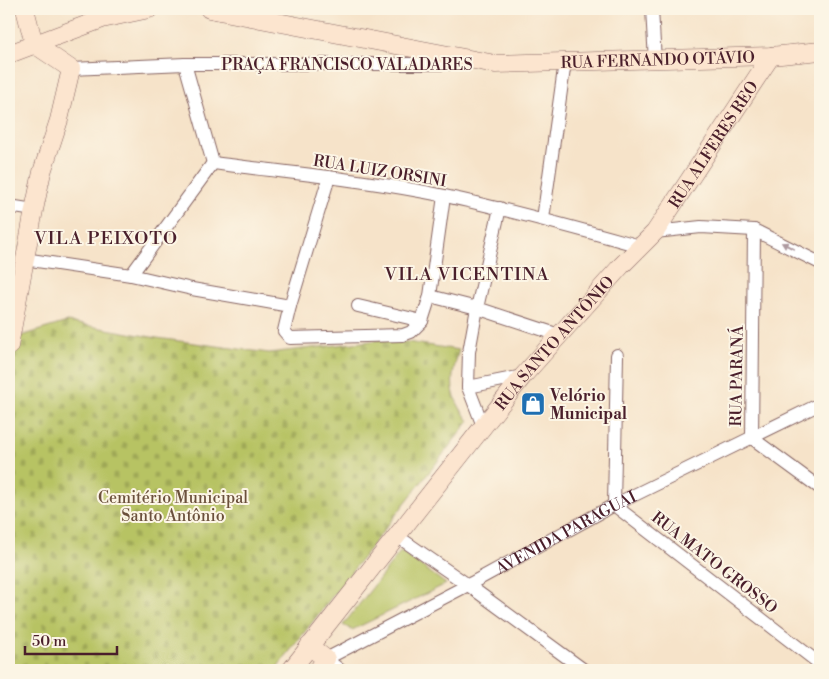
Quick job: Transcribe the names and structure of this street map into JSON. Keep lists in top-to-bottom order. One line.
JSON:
{"streets":{"street":["RUA FERNANDO OTÁVIO","PRAÇA FRANCISCO VALADARES","RUA ALFERES REO","RUA LUIZ ORSINI","RUA SANTO ANTÔNIO","RUA PARANÁ","AVENIDA PARAGUAI","RUA MATO GROSSO"]},"crossings":[["RUA FERNANDO OTÁVIO","PRAÇA FRANCISCO VALADARES"],["RUA FERNANDO OTÁVIO","RUA ALFERES REO"],["RUA ALFERES REO","RUA SANTO ANTÔNIO"],["RUA LUIZ ORSINI","RUA SANTO ANTÔNIO"],["RUA PARANÁ","AVENIDA PARAGUAI"],["AVENIDA PARAGUAI","RUA MATO GROSSO"]],"districts":["VILA PEIXOTO","VILA VICENTINA"],"parks":["Cemitério Municipal Santo Antônio"],"places":{"shop":["Velório Municipal"]},"scale_bar":"50 m"}
